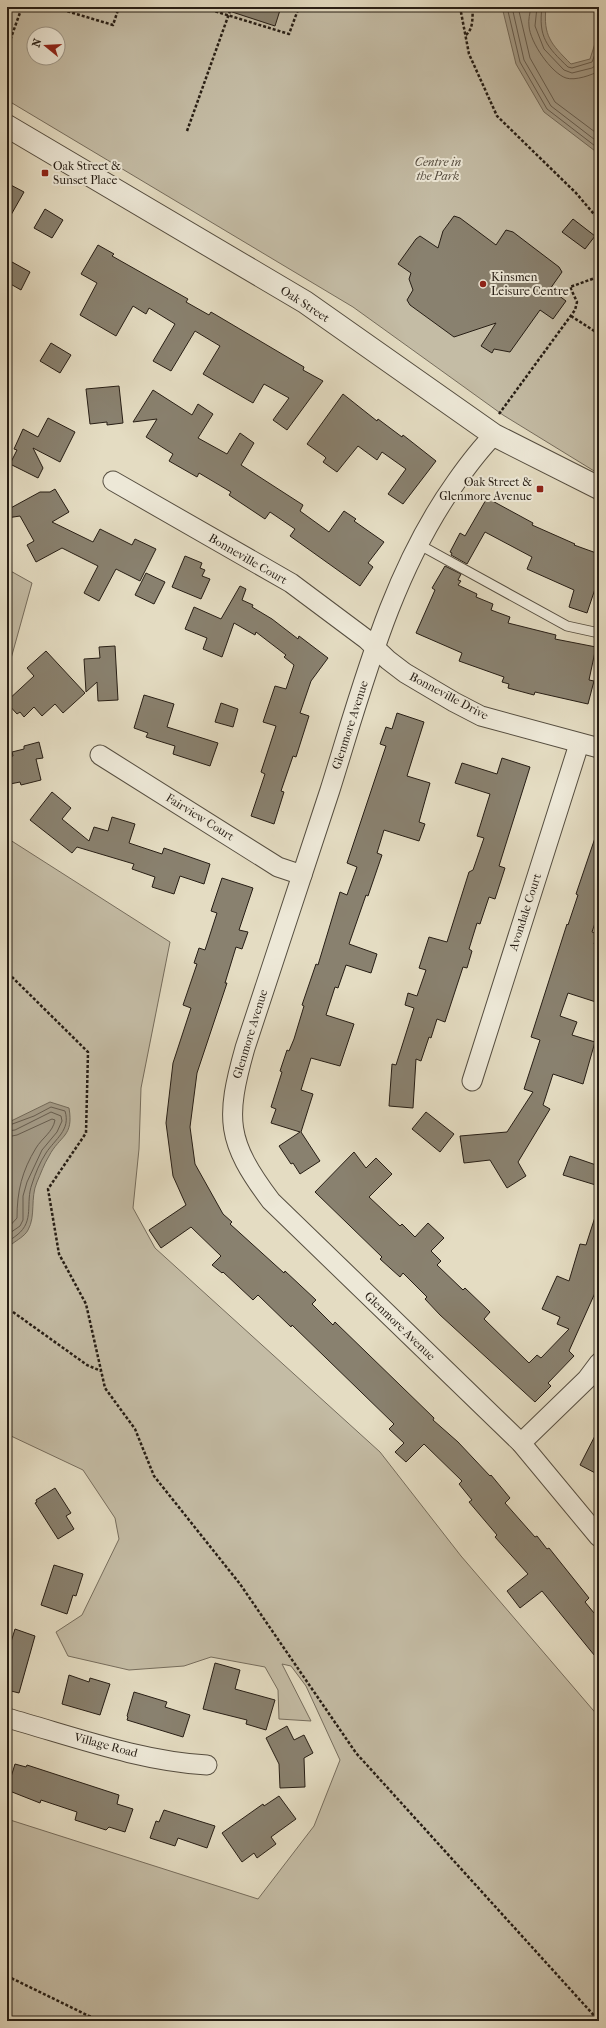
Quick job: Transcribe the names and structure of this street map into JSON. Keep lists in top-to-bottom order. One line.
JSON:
{"streets":{"street":["Oak Street","Bonneville Court","Bonneville Drive","Glenmore Avenue","Fairview Court","Avondale Court","Village Road"]},"crossings":[["Oak Street","Glenmore Avenue"],["Bonneville Court","Bonneville Drive"],["Bonneville Court","Glenmore Avenue"],["Bonneville Drive","Glenmore Avenue"],["Bonneville Drive","Avondale Court"],["Glenmore Avenue","Fairview Court"]],"parks":["Centre in the Park"],"places":{"transit":["Oak Street & Sunset Place","Oak Street & Glenmore Avenue"],"other":["Kinsmen Leisure Centre"]},"north":"left"}
